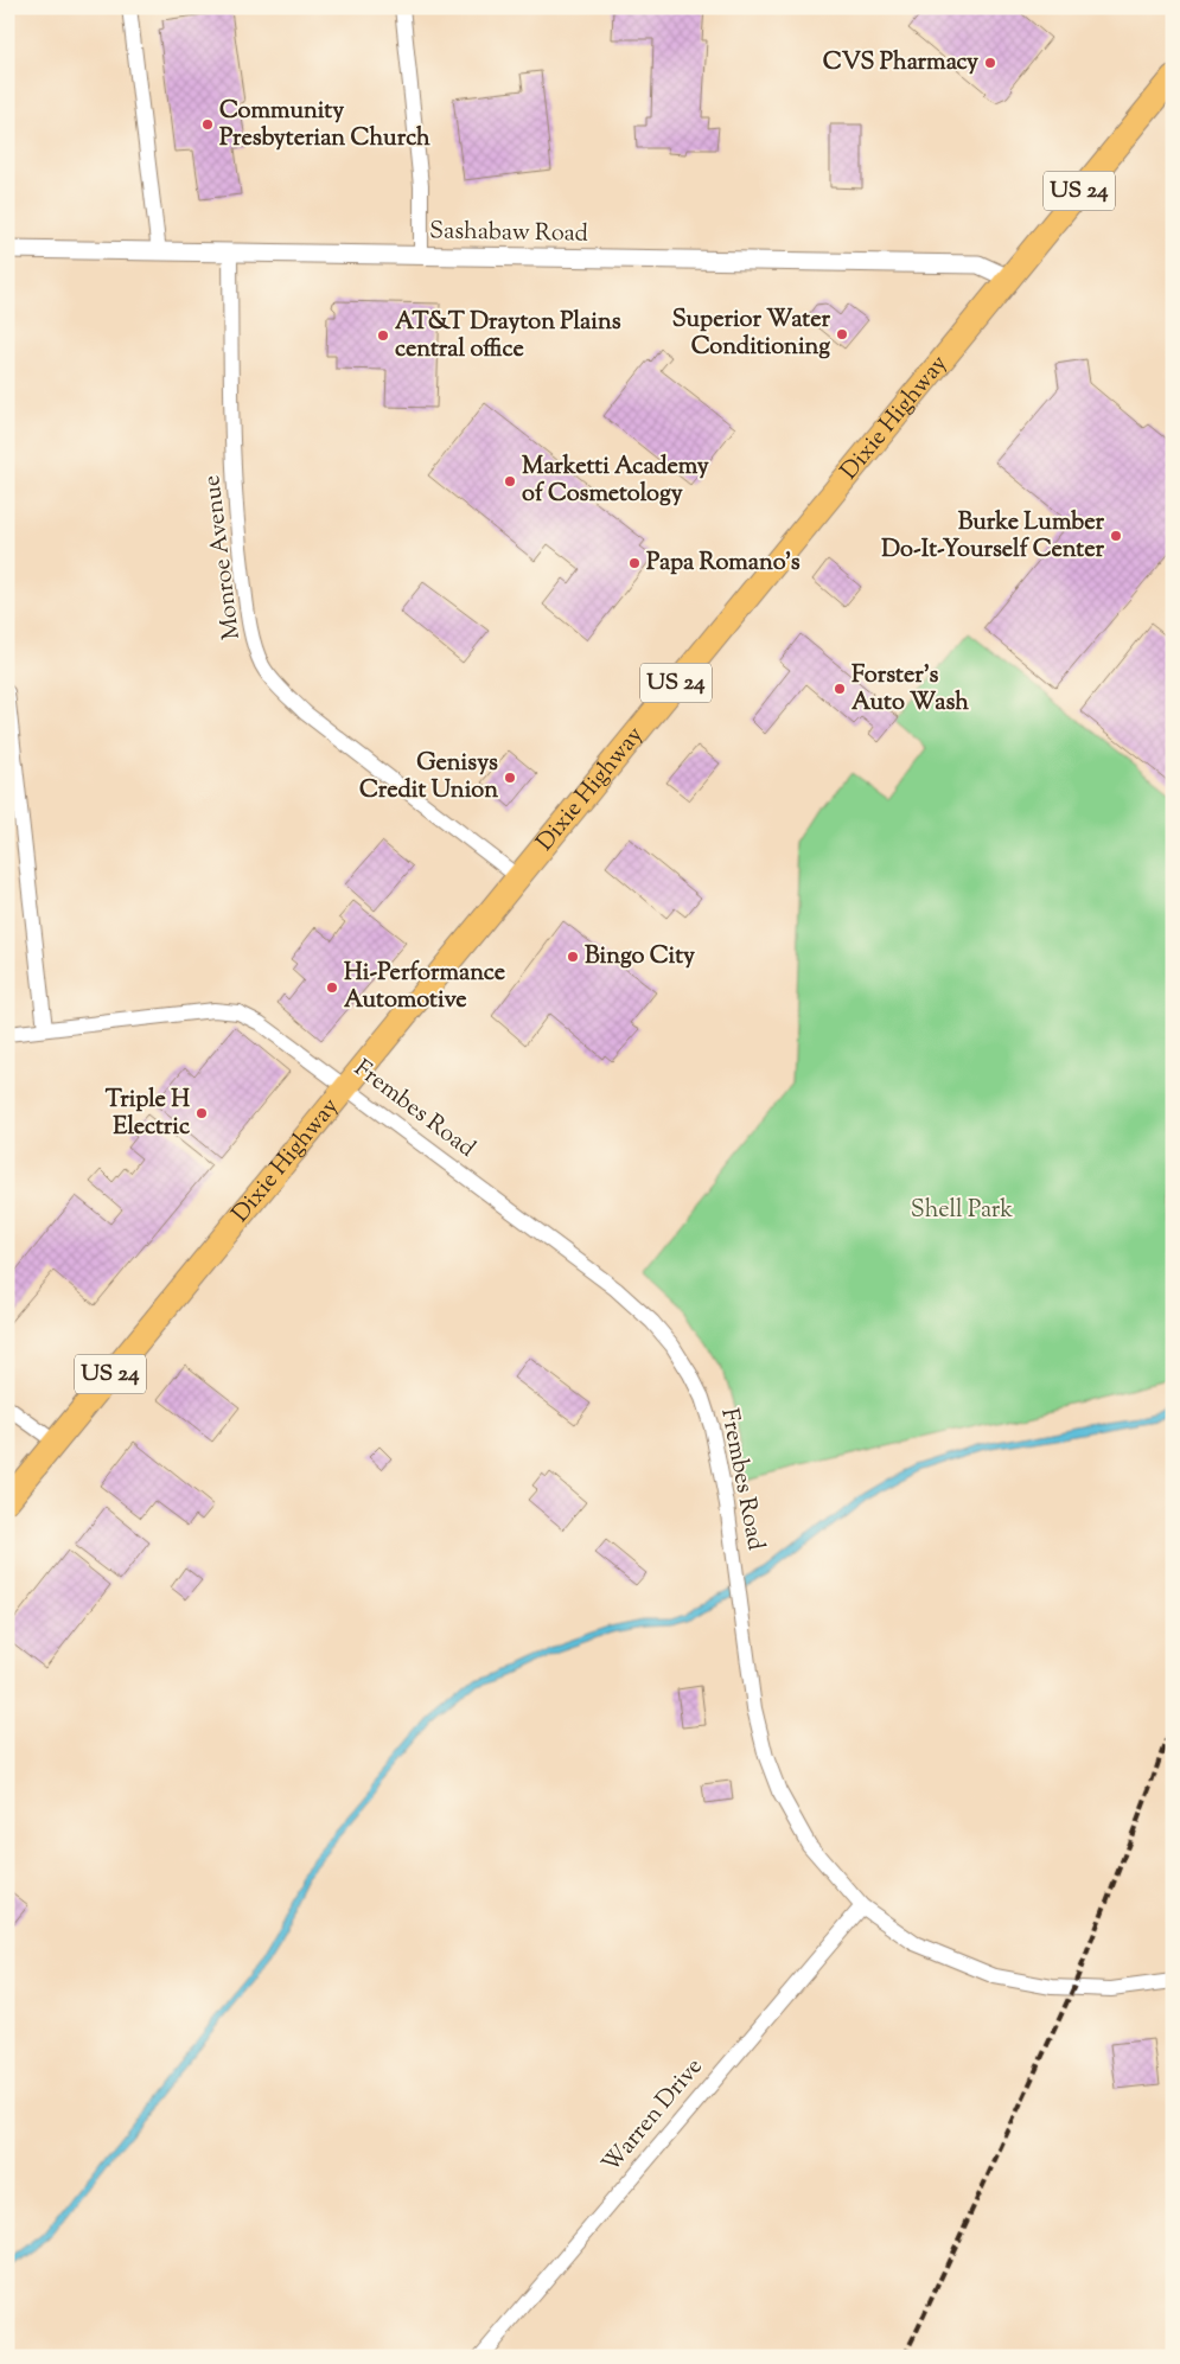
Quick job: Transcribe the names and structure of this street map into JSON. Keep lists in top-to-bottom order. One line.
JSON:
{"streets":{"main road":["US 24","Dixie Highway"],"street":["Sashabaw Road","Monroe Avenue","Frembes Road","Warren Drive"]},"crossings":[["Sashabaw Road","Dixie Highway"],["Sashabaw Road","Monroe Avenue"],["Dixie Highway","Monroe Avenue"],["Dixie Highway","Frembes Road"],["Frembes Road","Warren Drive"]],"parks":["Shell Park"],"places":["CVS Pharmacy","Community Presbyterian Church","Superior Water Conditioning","AT&T Drayton Plains central office","Marketti Academy of Cosmetology","Burke Lumber Do-It-Yourself Center","Papa Romano's","Forster's Auto Wash","Genisys Credit Union","Bingo City","Hi-Performance Automotive","Triple H Electric"]}
